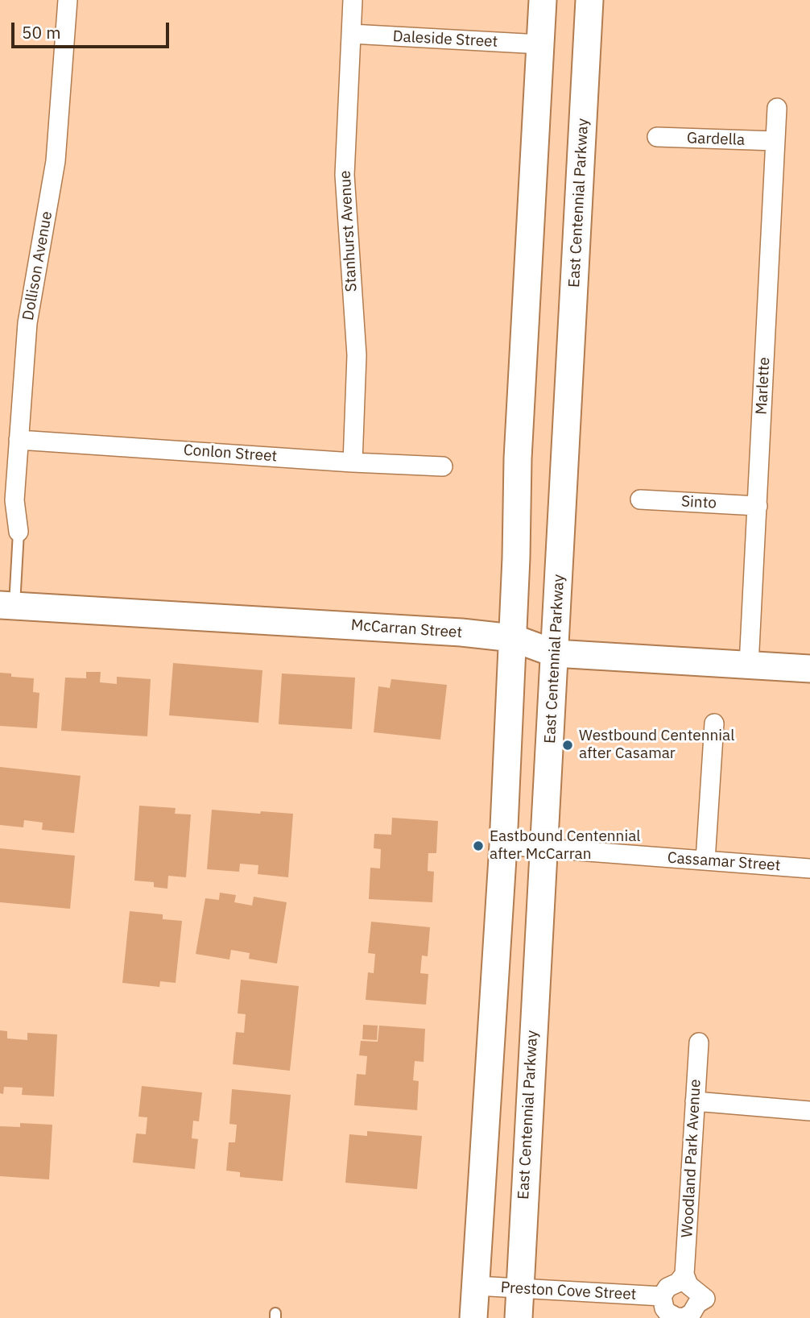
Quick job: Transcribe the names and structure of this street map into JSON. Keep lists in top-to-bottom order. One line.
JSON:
{"streets":{"main road":["East Centennial Parkway","McCarran Street"],"street":["Daleside Street","Gardella","Stanhurst Avenue","Dollison Avenue","Marlette","Conlon Street","Sinto","Cassamar Street","Woodland Park Avenue","Preston Cove Street"]},"crossings":[["Daleside Street","Stanhurst Avenue"],["Gardella","Marlette"],["East Centennial Parkway","McCarran Street"],["East Centennial Parkway","Cassamar Street"],["East Centennial Parkway","Preston Cove Street"],["Stanhurst Avenue","Conlon Street"],["Dollison Avenue","Conlon Street"],["Marlette","Sinto"],["Marlette","McCarran Street"]],"places":["Westbound Centennial after Casamar","Eastbound Centennial after McCarran"],"scale_bar":"50 m"}
